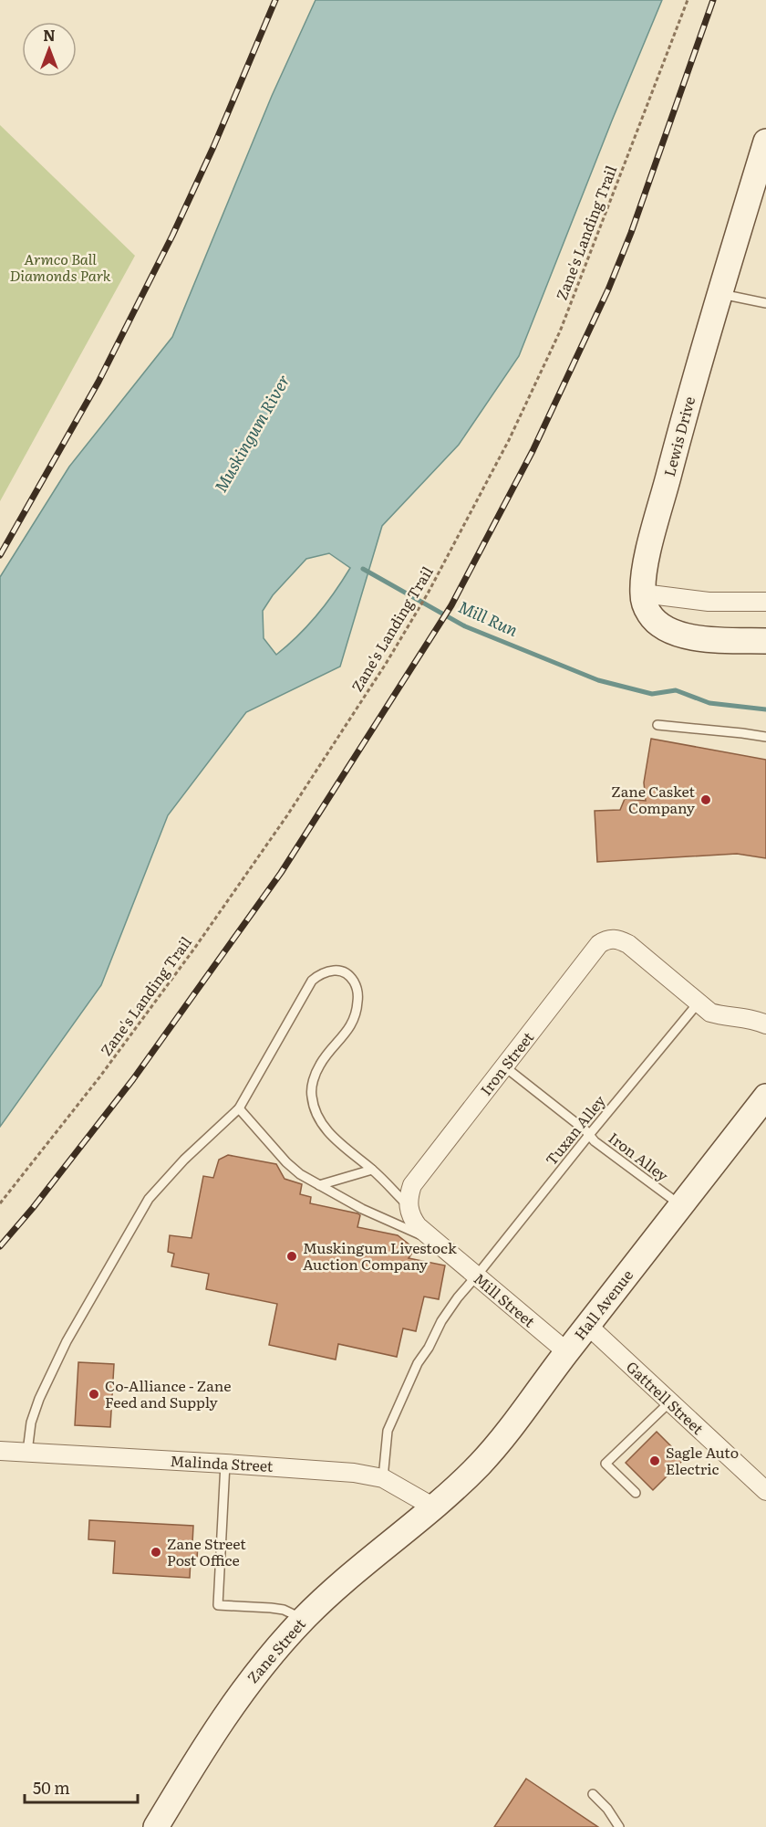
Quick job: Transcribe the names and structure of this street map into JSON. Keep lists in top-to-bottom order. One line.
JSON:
{"streets":{"main road":["Lewis Drive","Hall Avenue","Zane Street"],"street":["Iron Street","Mill Street","Gattrell Street","Malinda Street"],"lane":["Tuxan Alley","Iron Alley"],"path":["Zane's Landing Trail"]},"crossings":[["Iron Street","Tuxan Alley"],["Iron Street","Iron Alley"],["Iron Street","Mill Street"],["Tuxan Alley","Iron Alley"],["Tuxan Alley","Mill Street"],["Tuxan Alley","Malinda Street"],["Iron Alley","Hall Avenue"],["Mill Street","Hall Avenue"],["Hall Avenue","Gattrell Street"],["Hall Avenue","Malinda Street"],["Hall Avenue","Zane Street"],["Malinda Street","Zane Street"]],"water":["Muskingum River","Mill Run"],"parks":["Armco Ball Diamonds Park"],"places":["Zane Casket Company","Muskingum Livestock Auction Company","Co-Alliance - Zane Feed and Supply","Sagle Auto Electric","Zane Street Post Office"],"scale_bar":"50 m","north":"top"}
